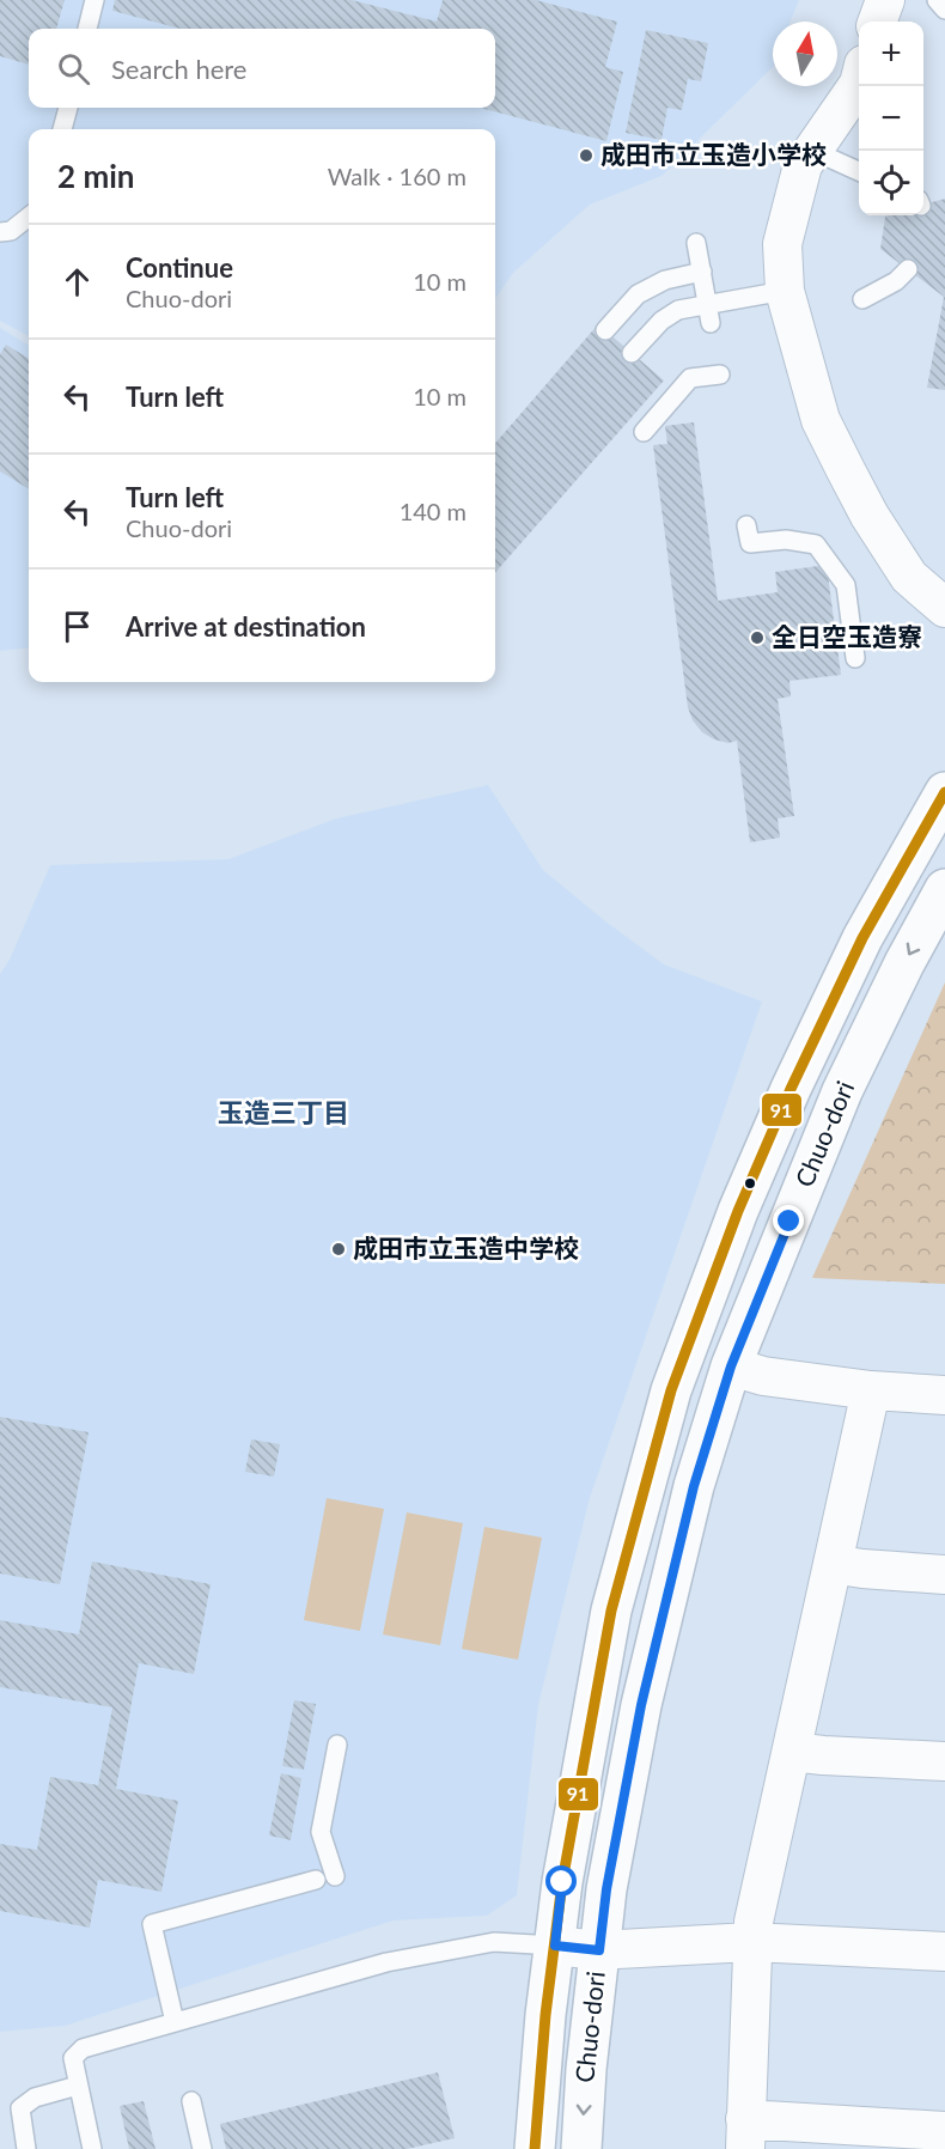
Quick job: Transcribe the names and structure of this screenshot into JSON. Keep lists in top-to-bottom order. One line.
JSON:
{"streets":{"street":["Chuo-dori"]},"districts":["玉造三丁目"],"places":["成田市立玉造小学校","全日空玉造寮","成田市立玉造中学校"],"lines":["transit line 91"],"north":"top","page":{"map_buttons":["+","−"],"search":"Search here","heading":["2 min","Walk · 160 m"],"list":[["Continue","Chuo-dori","10 m"],["Turn left","10 m"],["Turn left","Chuo-dori","140 m"],"Arrive at destination"]}}
